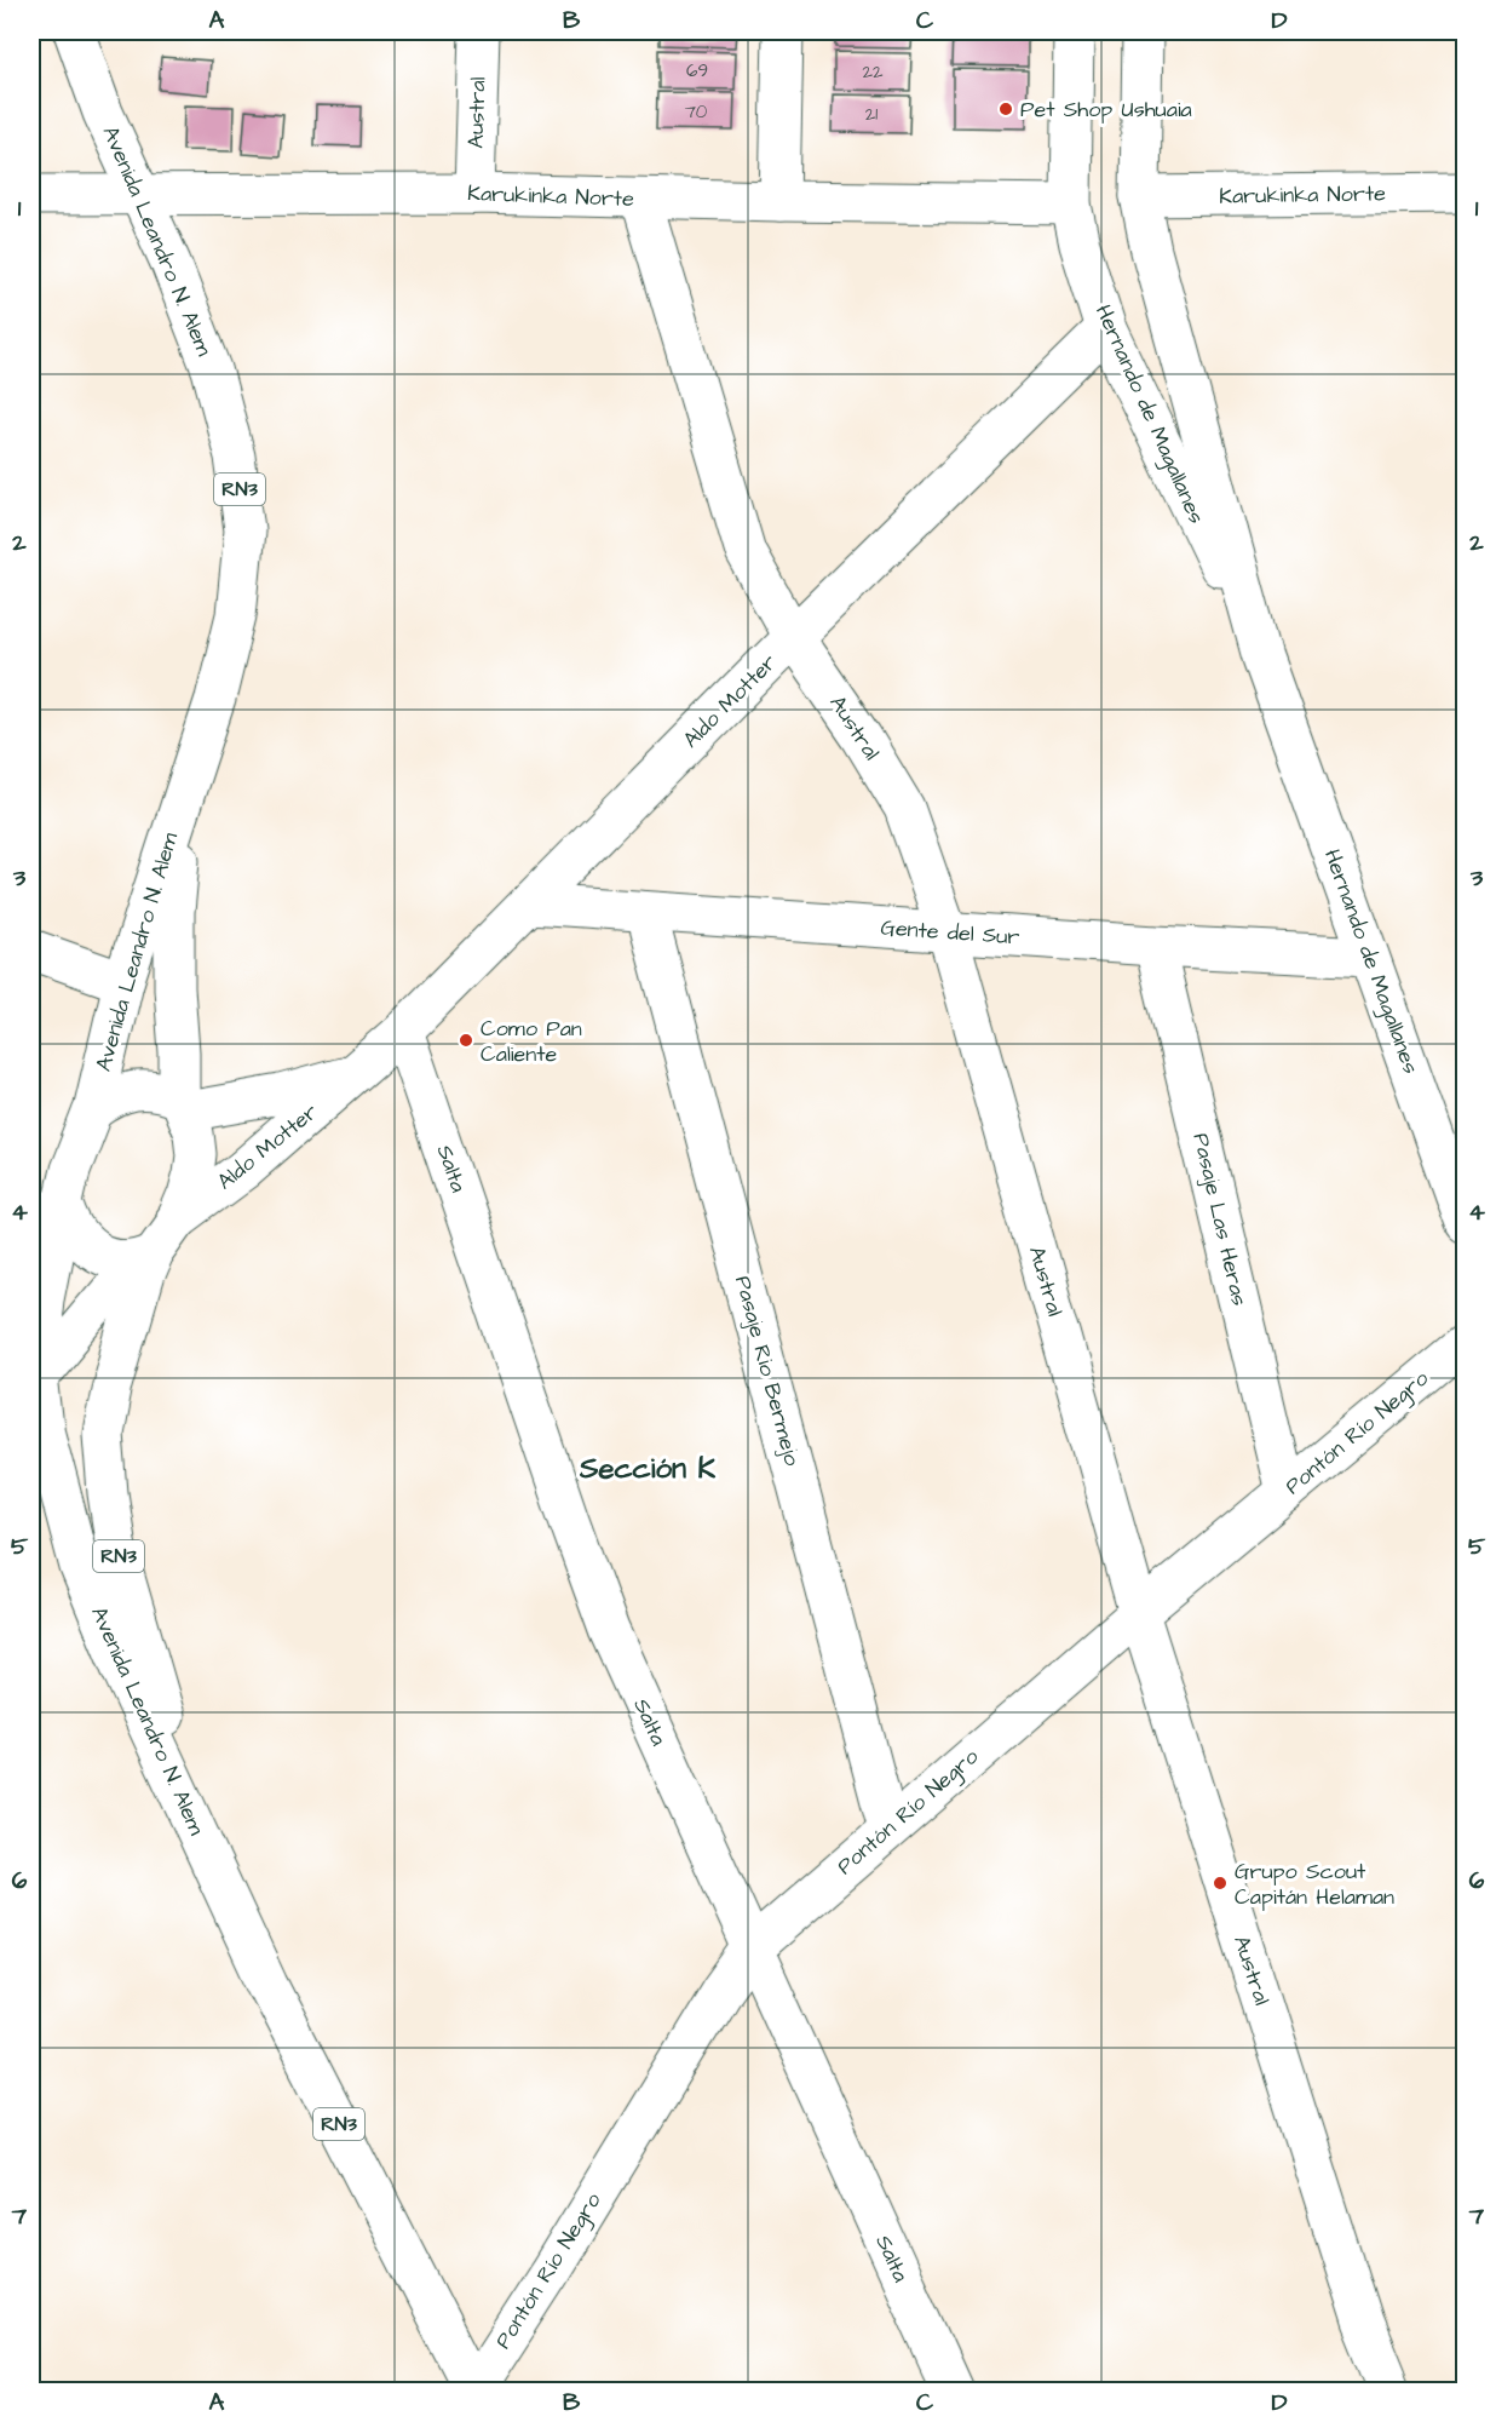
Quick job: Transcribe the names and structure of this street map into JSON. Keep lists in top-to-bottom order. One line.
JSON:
{"streets":{"main road":["Austral","Karukinka Norte","Avenida Leandro N. Alem","Hernando de Magallanes","RN3","Aldo Motter","Gente del Sur","Salta","Pasaje Las Heras","Pasaje Rio Bermejo","Pontón Río Negro"]},"crossings":[["Austral","Karukinka Norte"],["Austral","Aldo Motter"],["Austral","Gente del Sur"],["Austral","Pontón Río Negro"],["Karukinka Norte","Avenida Leandro N. Alem"],["Karukinka Norte","Hernando de Magallanes"],["Avenida Leandro N. Alem","Aldo Motter"],["Avenida Leandro N. Alem","Pontón Río Negro"],["Hernando de Magallanes","Aldo Motter"],["Hernando de Magallanes","Gente del Sur"],["Aldo Motter","Gente del Sur"],["Aldo Motter","Salta"],["Gente del Sur","Pasaje Las Heras"],["Gente del Sur","Pasaje Rio Bermejo"],["Salta","Pontón Río Negro"],["Pasaje Las Heras","Pontón Río Negro"],["Pasaje Rio Bermejo","Pontón Río Negro"]],"districts":["Sección K"],"places":["Pet Shop Ushuaia","Como Pan Caliente","Grupo Scout Capitán Helaman"],"house_numbers":["69","22","70","21"],"grid":{"columns":["A","B","C","D"],"rows":["1","2","3","4","5","6","7"]}}
